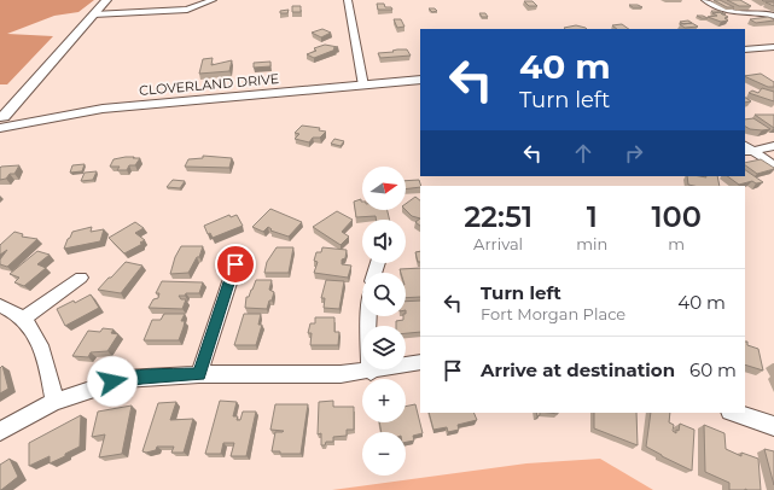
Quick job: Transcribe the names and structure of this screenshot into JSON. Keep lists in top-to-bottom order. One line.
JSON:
{"streets":{"street":["CLOVERLAND DRIVE"]},"north":"right","page":{"turn":["40 m","Turn left"],"map_buttons":["+","−"],"eta":["22:51","Arrival","1","min","100","m"],"list":[{"name":"Turn left","note":"Fort Morgan Place","value":"40 m"},{"name":"Arrive at destination","value":"60 m"}]}}
